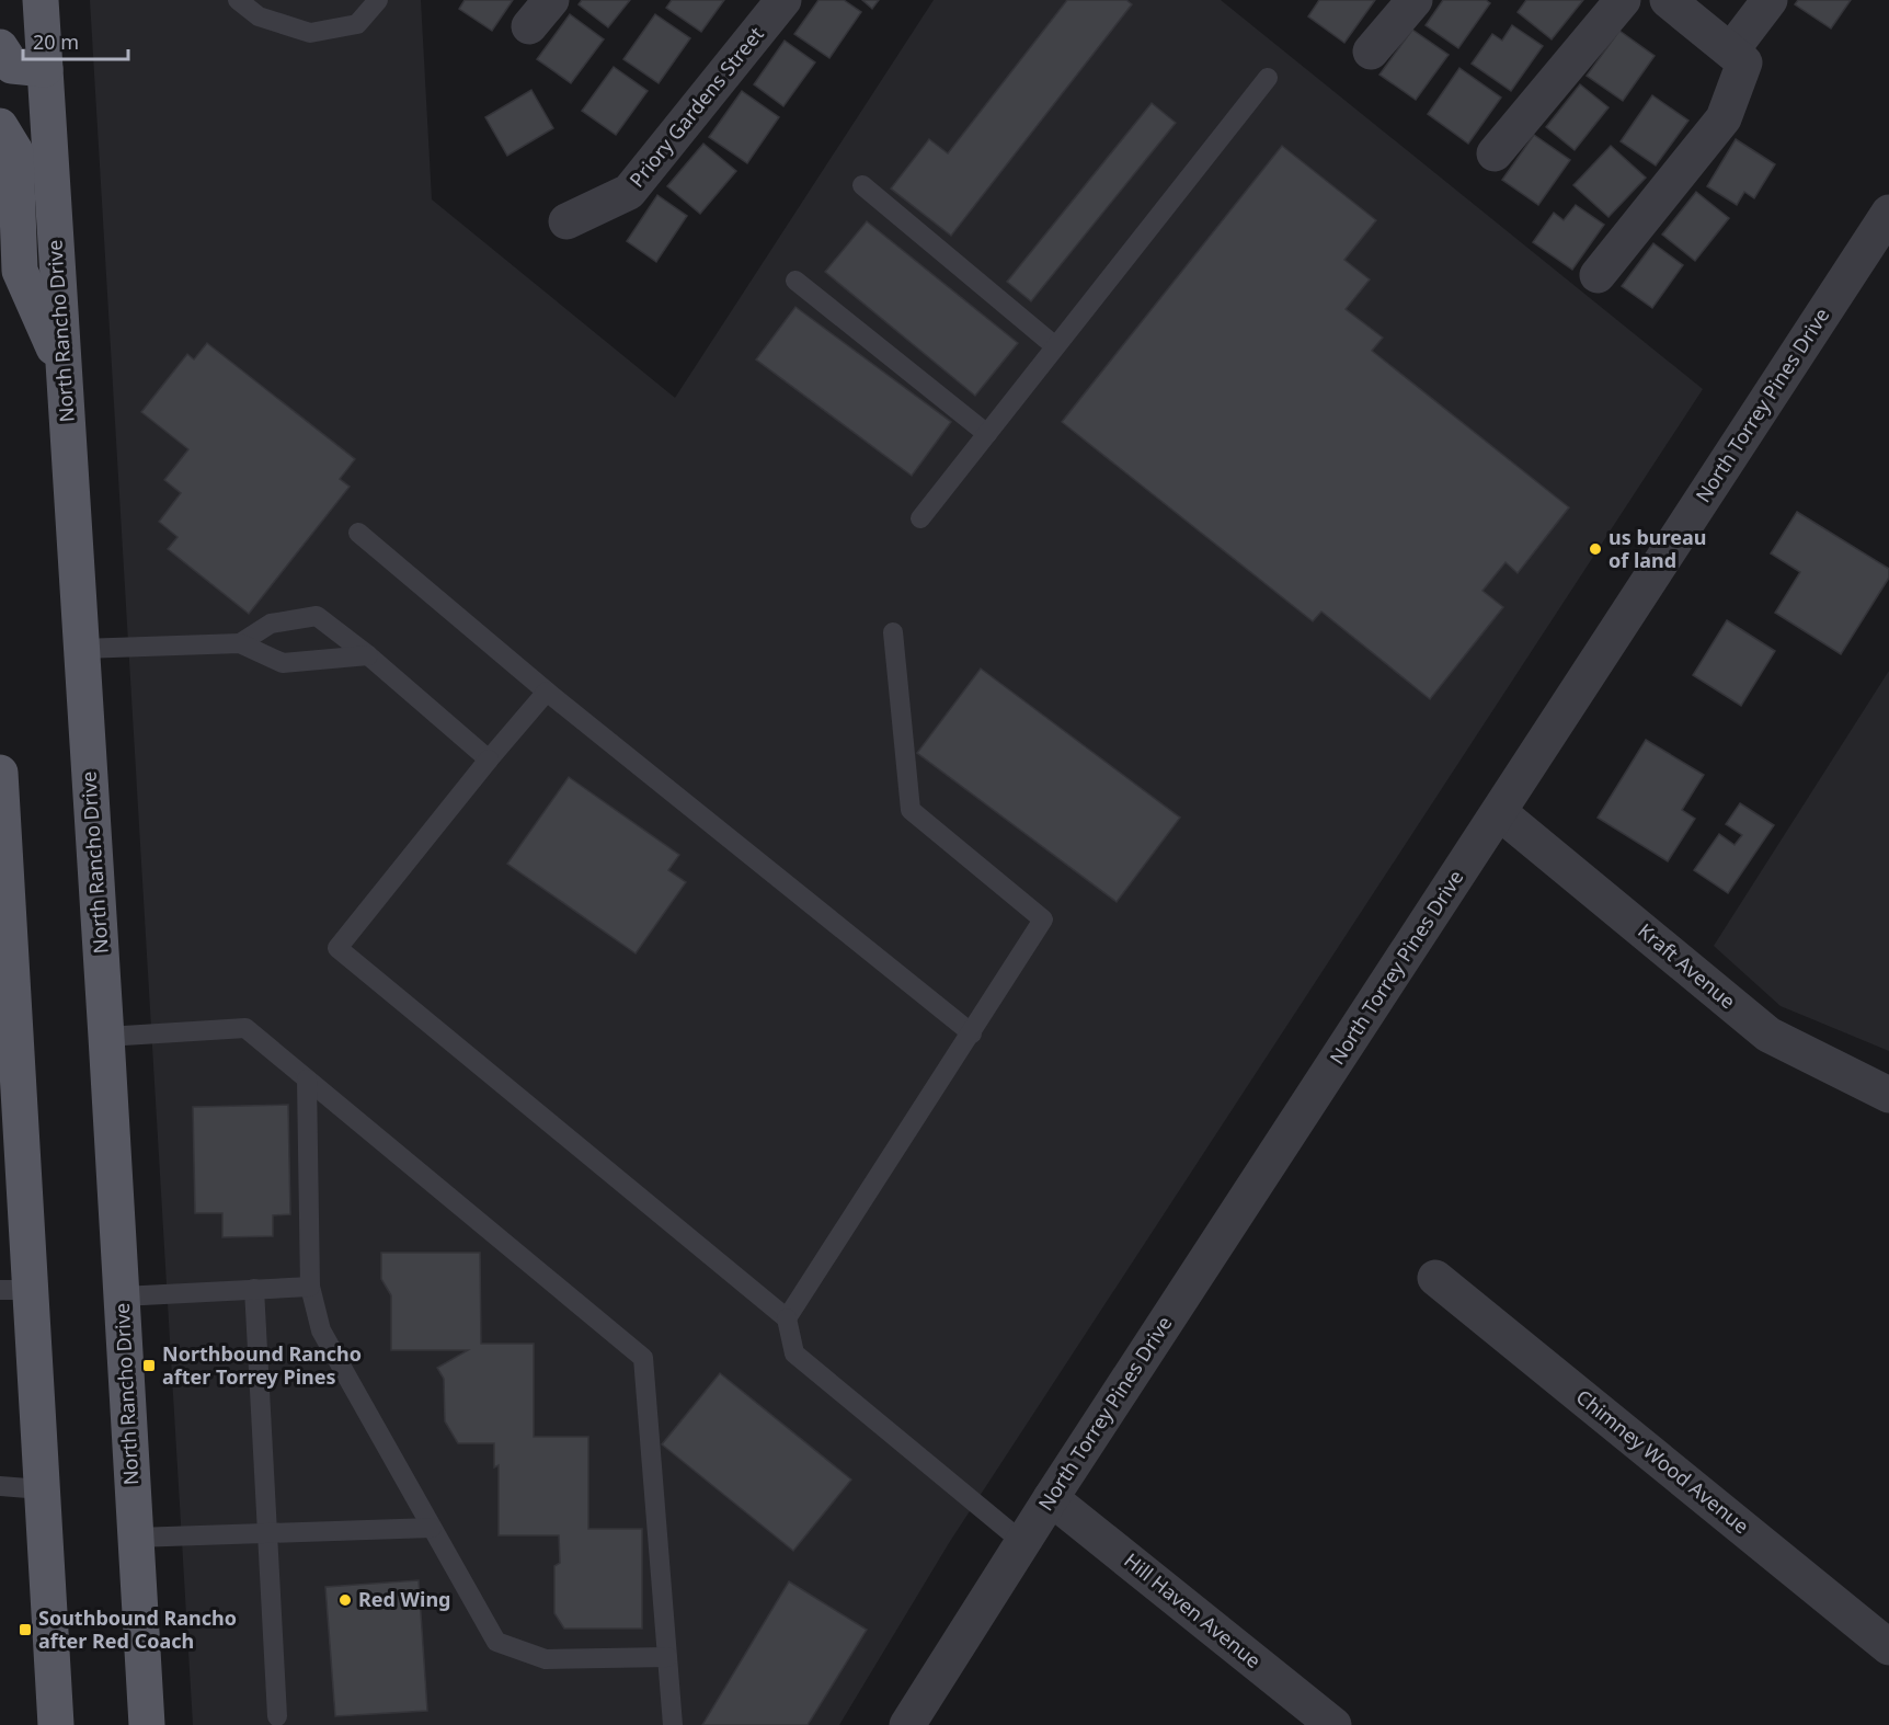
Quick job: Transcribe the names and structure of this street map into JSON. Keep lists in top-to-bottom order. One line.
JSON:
{"streets":{"main road":["North Rancho Drive"],"street":["Priory Gardens Street","North Torrey Pines Drive","Kraft Avenue","Chimney Wood Avenue","Hill Haven Avenue"]},"crossings":[["North Torrey Pines Drive","Kraft Avenue"],["North Torrey Pines Drive","Hill Haven Avenue"]],"places":{"other":["us bureau of land","Red Wing"],"transit":["Northbound Rancho after Torrey Pines","Southbound Rancho after Red Coach"]},"scale_bar":"20 m"}
